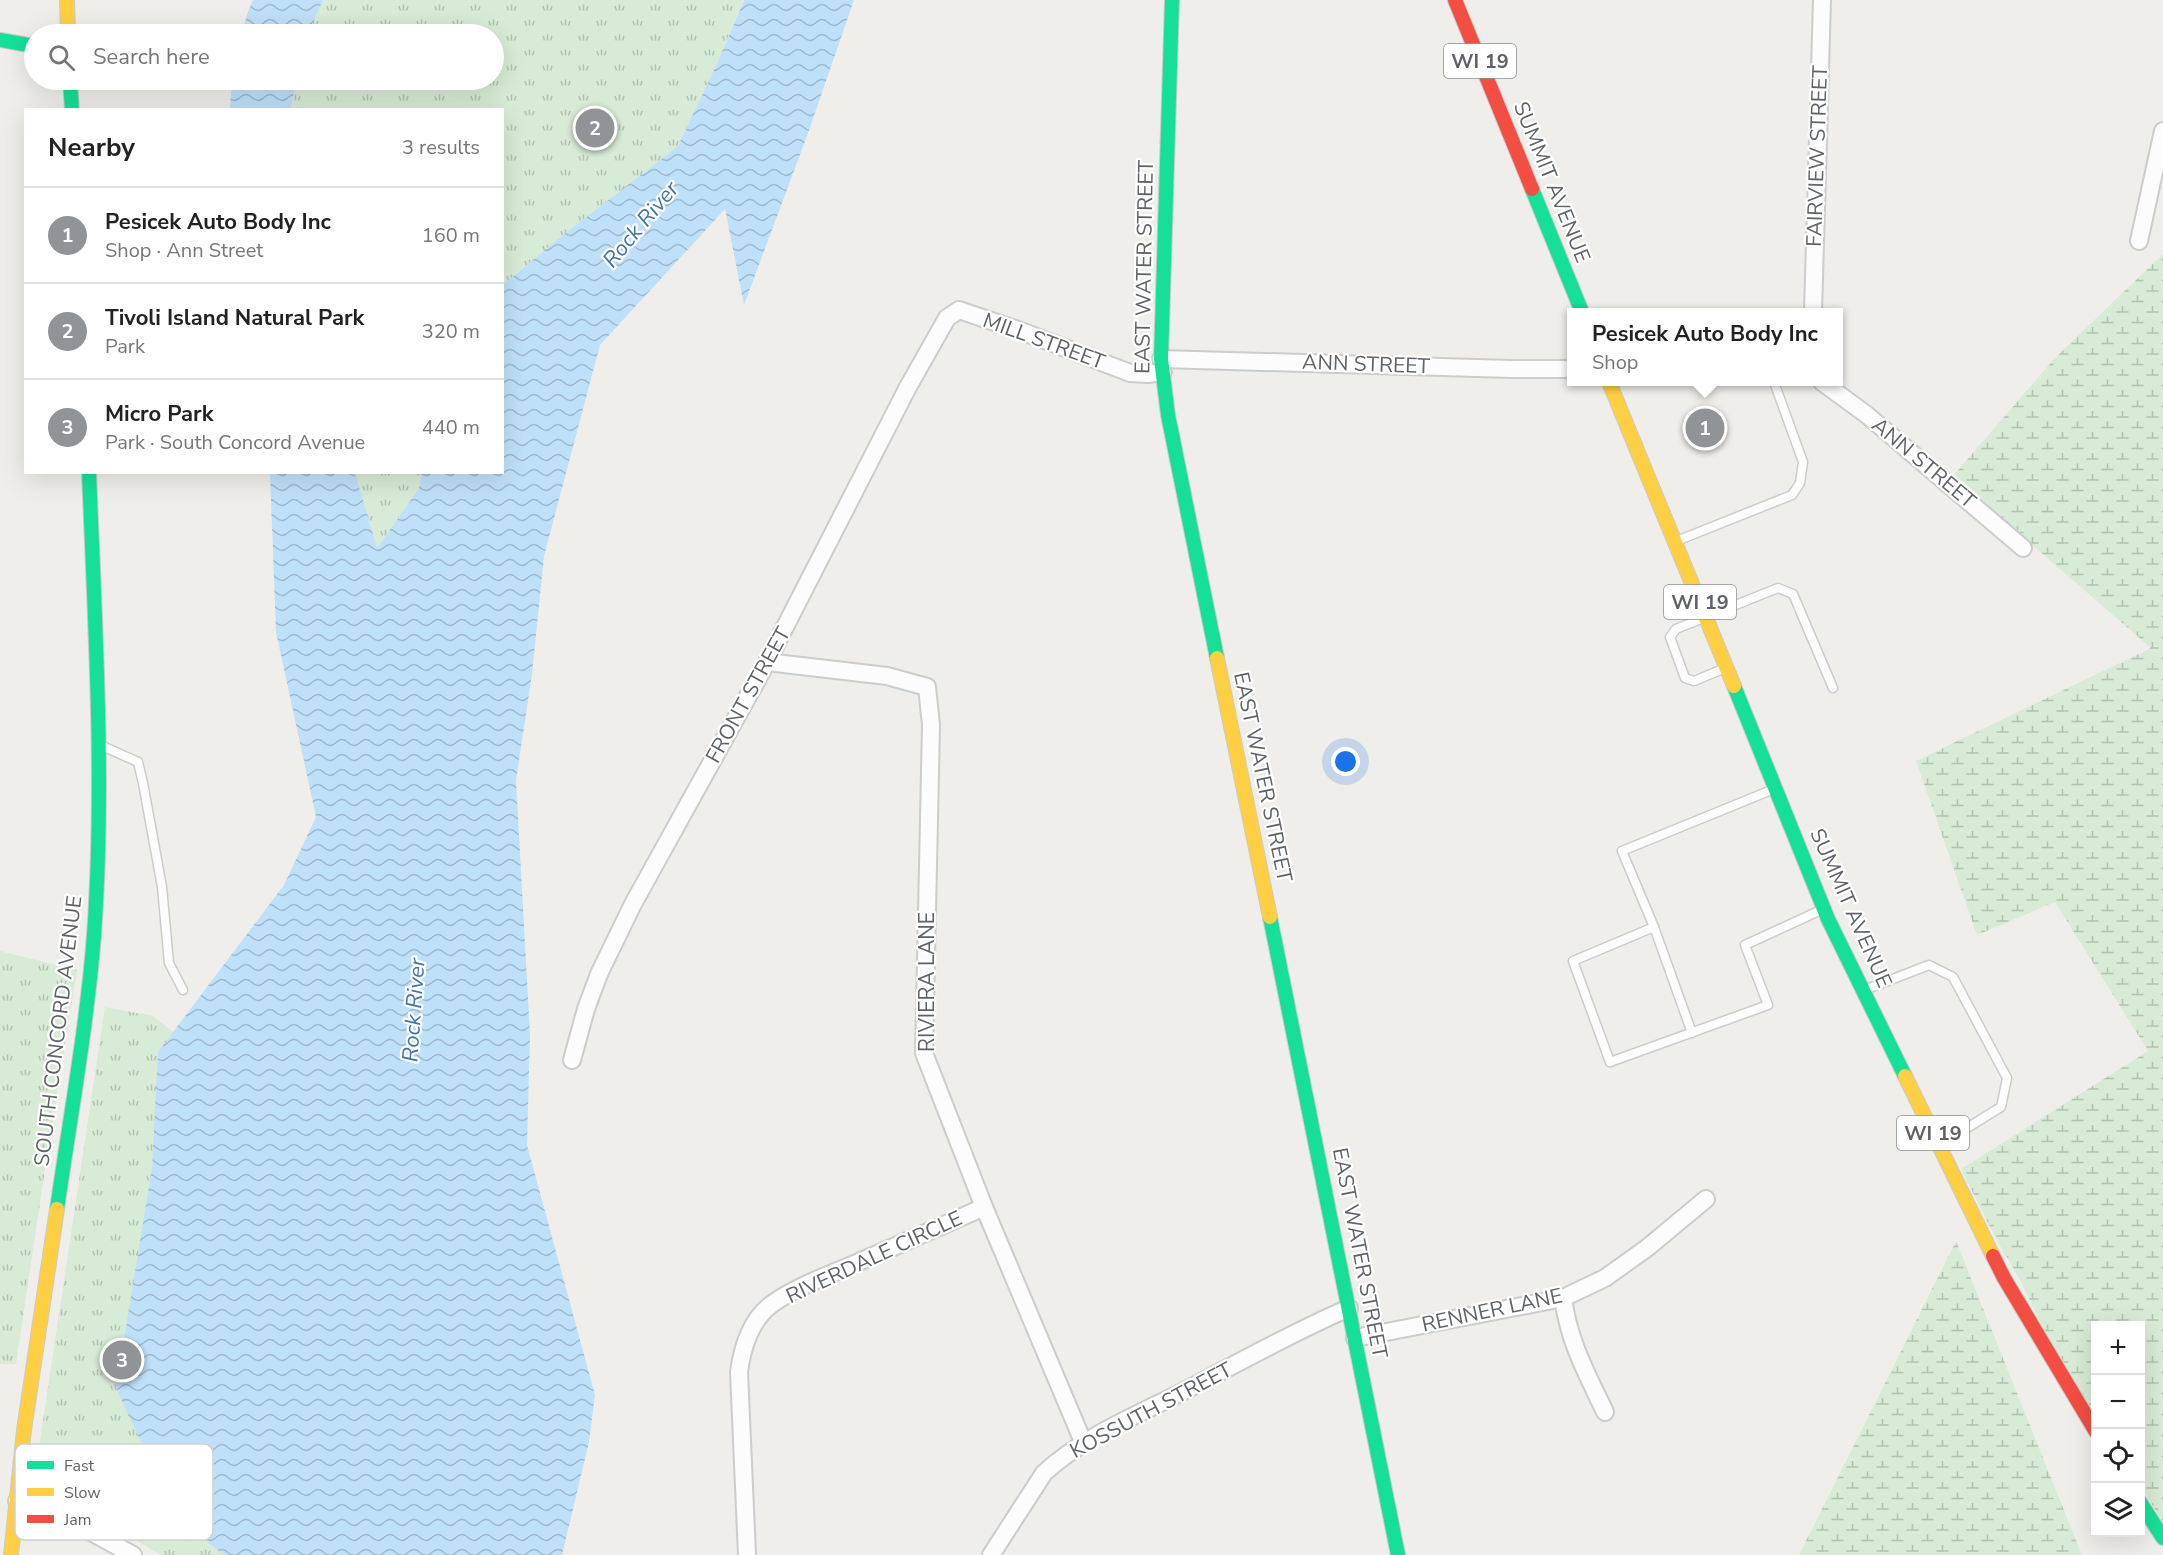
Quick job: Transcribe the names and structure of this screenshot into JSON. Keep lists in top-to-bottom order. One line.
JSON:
{"streets":{"street":["WI 19","FAIRVIEW STREET","SUMMIT AVENUE","EAST WATER STREET","MILL STREET","ANN STREET","FRONT STREET","RIVIERA LANE","SOUTH CONCORD AVENUE","RIVERDALE CIRCLE","RENNER LANE","KOSSUTH STREET"]},"crossings":[["EAST WATER STREET","MILL STREET"],["EAST WATER STREET","ANN STREET"],["EAST WATER STREET","RENNER LANE"],["EAST WATER STREET","KOSSUTH STREET"],["MILL STREET","ANN STREET"],["MILL STREET","FRONT STREET"],["FRONT STREET","RIVIERA LANE"],["RIVIERA LANE","RIVERDALE CIRCLE"],["RIVIERA LANE","KOSSUTH STREET"]],"water":["Rock River"],"legend":["Fast","Slow","Jam"],"page":{"search":"Search here","pins":["2","1","3"],"heading":["Nearby","3 results"],"list":[{"mark":"1","name":"Pesicek Auto Body Inc","note":"Shop · Ann Street","value":"160 m"},{"mark":"2","name":"Tivoli Island Natural Park","note":"Park","value":"320 m"},{"mark":"3","name":"Micro Park","note":"Park · South Concord Avenue","value":"440 m"}],"popup":["Pesicek Auto Body Inc","Shop"],"map_buttons":["+","−"]}}
